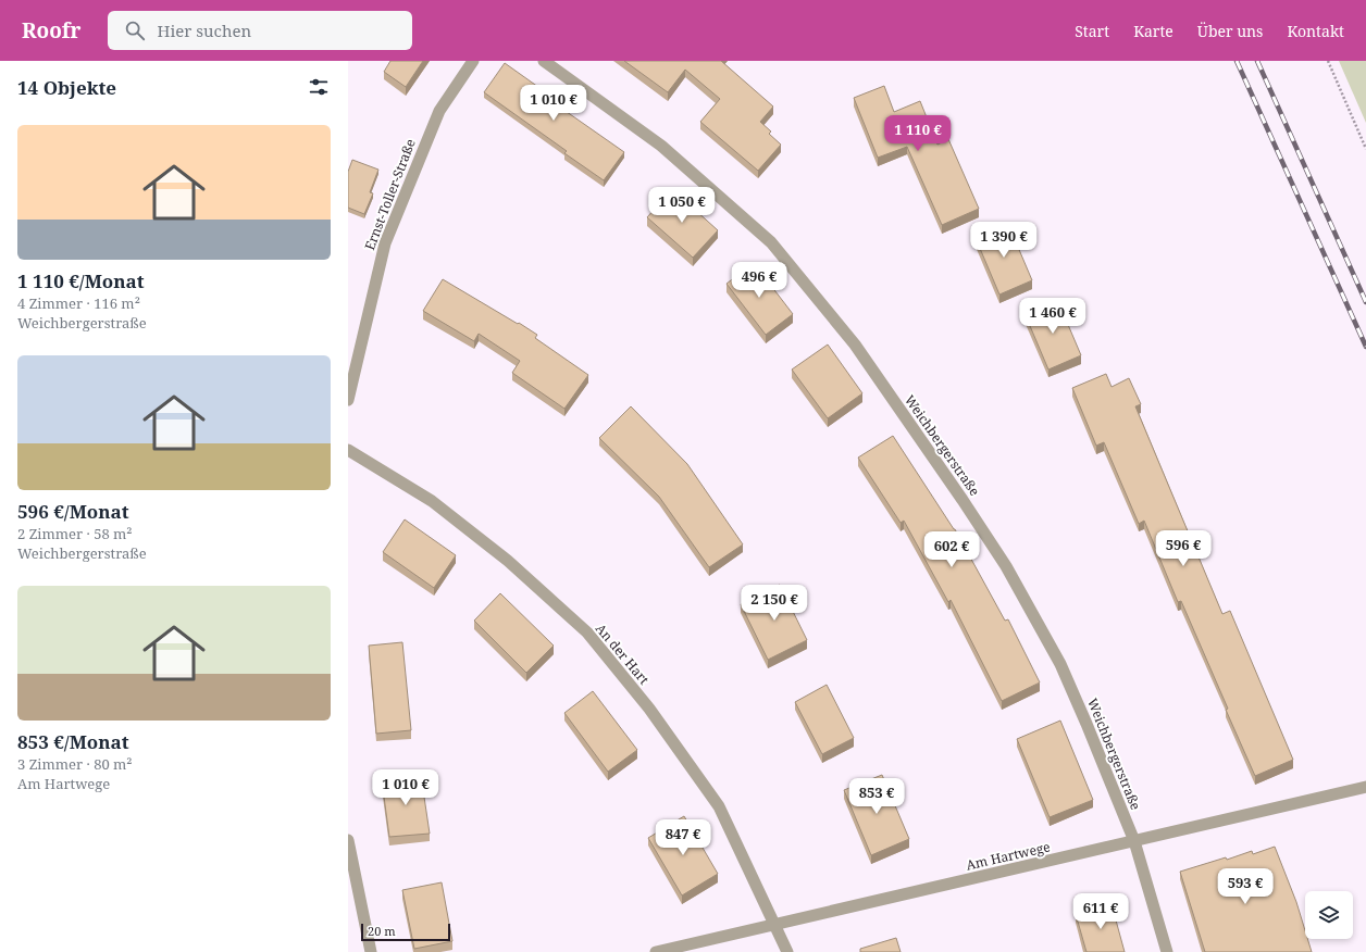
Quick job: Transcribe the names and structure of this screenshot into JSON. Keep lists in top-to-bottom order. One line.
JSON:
{"streets":{"street":["Ernst-Toller-Straße","Weichbergerstraße","An der Hart","Am Hartwege"]},"crossings":[["Weichbergerstraße","Am Hartwege"],["An der Hart","Am Hartwege"]],"scale_bar":"20 m","page":{"header":"Roofr","search":"Hier suchen","nav":["Start","Karte","Über uns","Kontakt"],"heading":"14 Objekte","price":["1 010 €","1 110 €","1 050 €","1 390 €","496 €","1 460 €","596 €","602 €","2 150 €","1 010 €","853 €","847 €","593 €","611 €"],"list":[{"name":"1 110 €/Monat","note":"4 Zimmer · 116 m² · Weichbergerstraße"},{"name":"596 €/Monat","note":"2 Zimmer · 58 m² · Weichbergerstraße"},{"name":"853 €/Monat","note":"3 Zimmer · 80 m² · Am Hartwege"}],"scale":"20 m"}}
